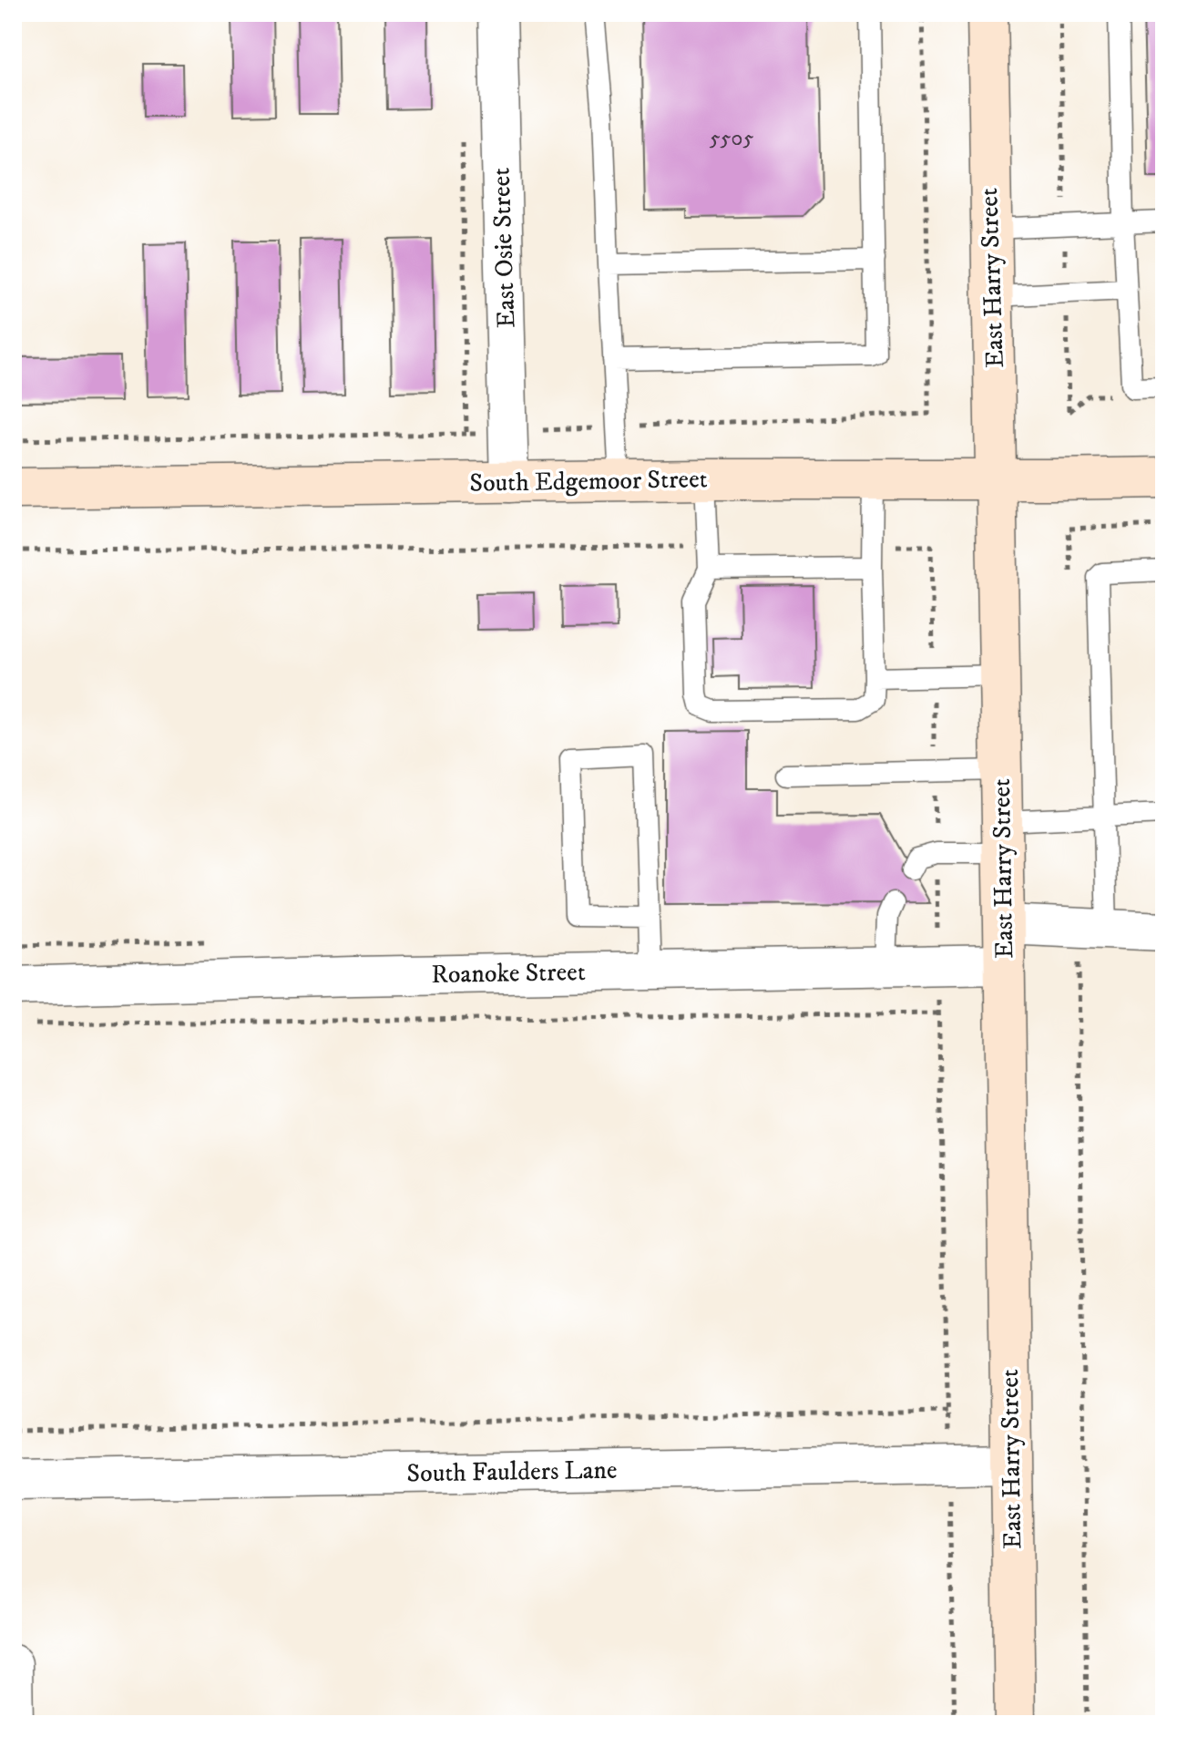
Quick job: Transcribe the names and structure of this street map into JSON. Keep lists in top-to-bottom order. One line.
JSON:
{"streets":{"main road":["East Harry Street","South Edgemoor Street"],"street":["East Osie Street","Roanoke Street","South Faulders Lane"]},"crossings":[["East Osie Street","South Edgemoor Street"],["East Harry Street","South Edgemoor Street"],["East Harry Street","Roanoke Street"],["East Harry Street","South Faulders Lane"]],"house_numbers":["5505"]}
